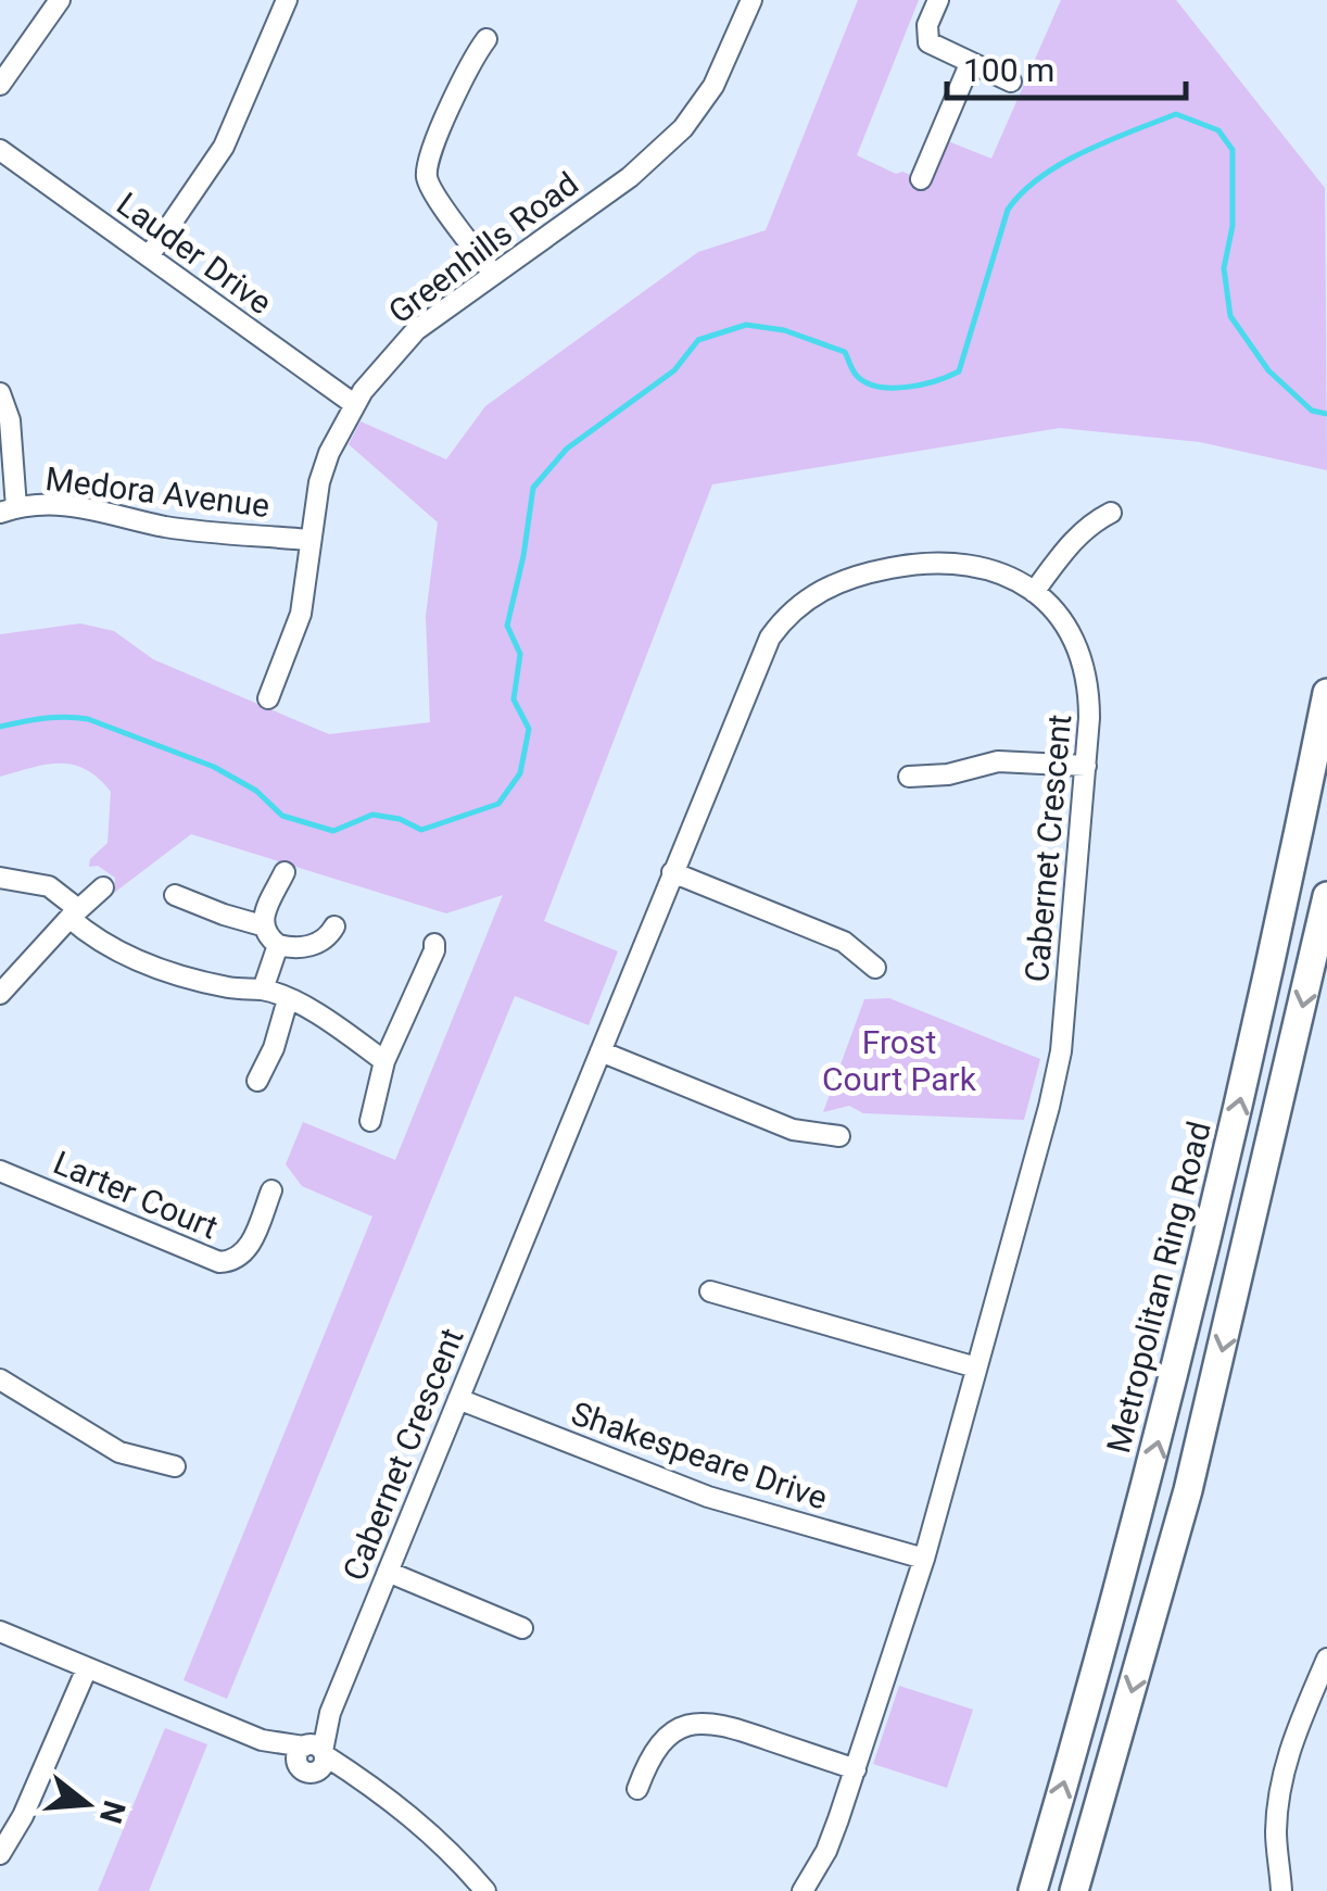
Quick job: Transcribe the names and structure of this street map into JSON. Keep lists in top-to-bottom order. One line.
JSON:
{"streets":{"highway":["Metropolitan Ring Road"],"street":["Greenhills Road","Lauder Drive","Medora Avenue","Cabernet Crescent","Larter Court","Shakespeare Drive"]},"crossings":[["Greenhills Road","Lauder Drive"],["Greenhills Road","Medora Avenue"],["Cabernet Crescent","Shakespeare Drive"]],"parks":["Frost Court Park"],"scale_bar":"100 m","north":"right"}
